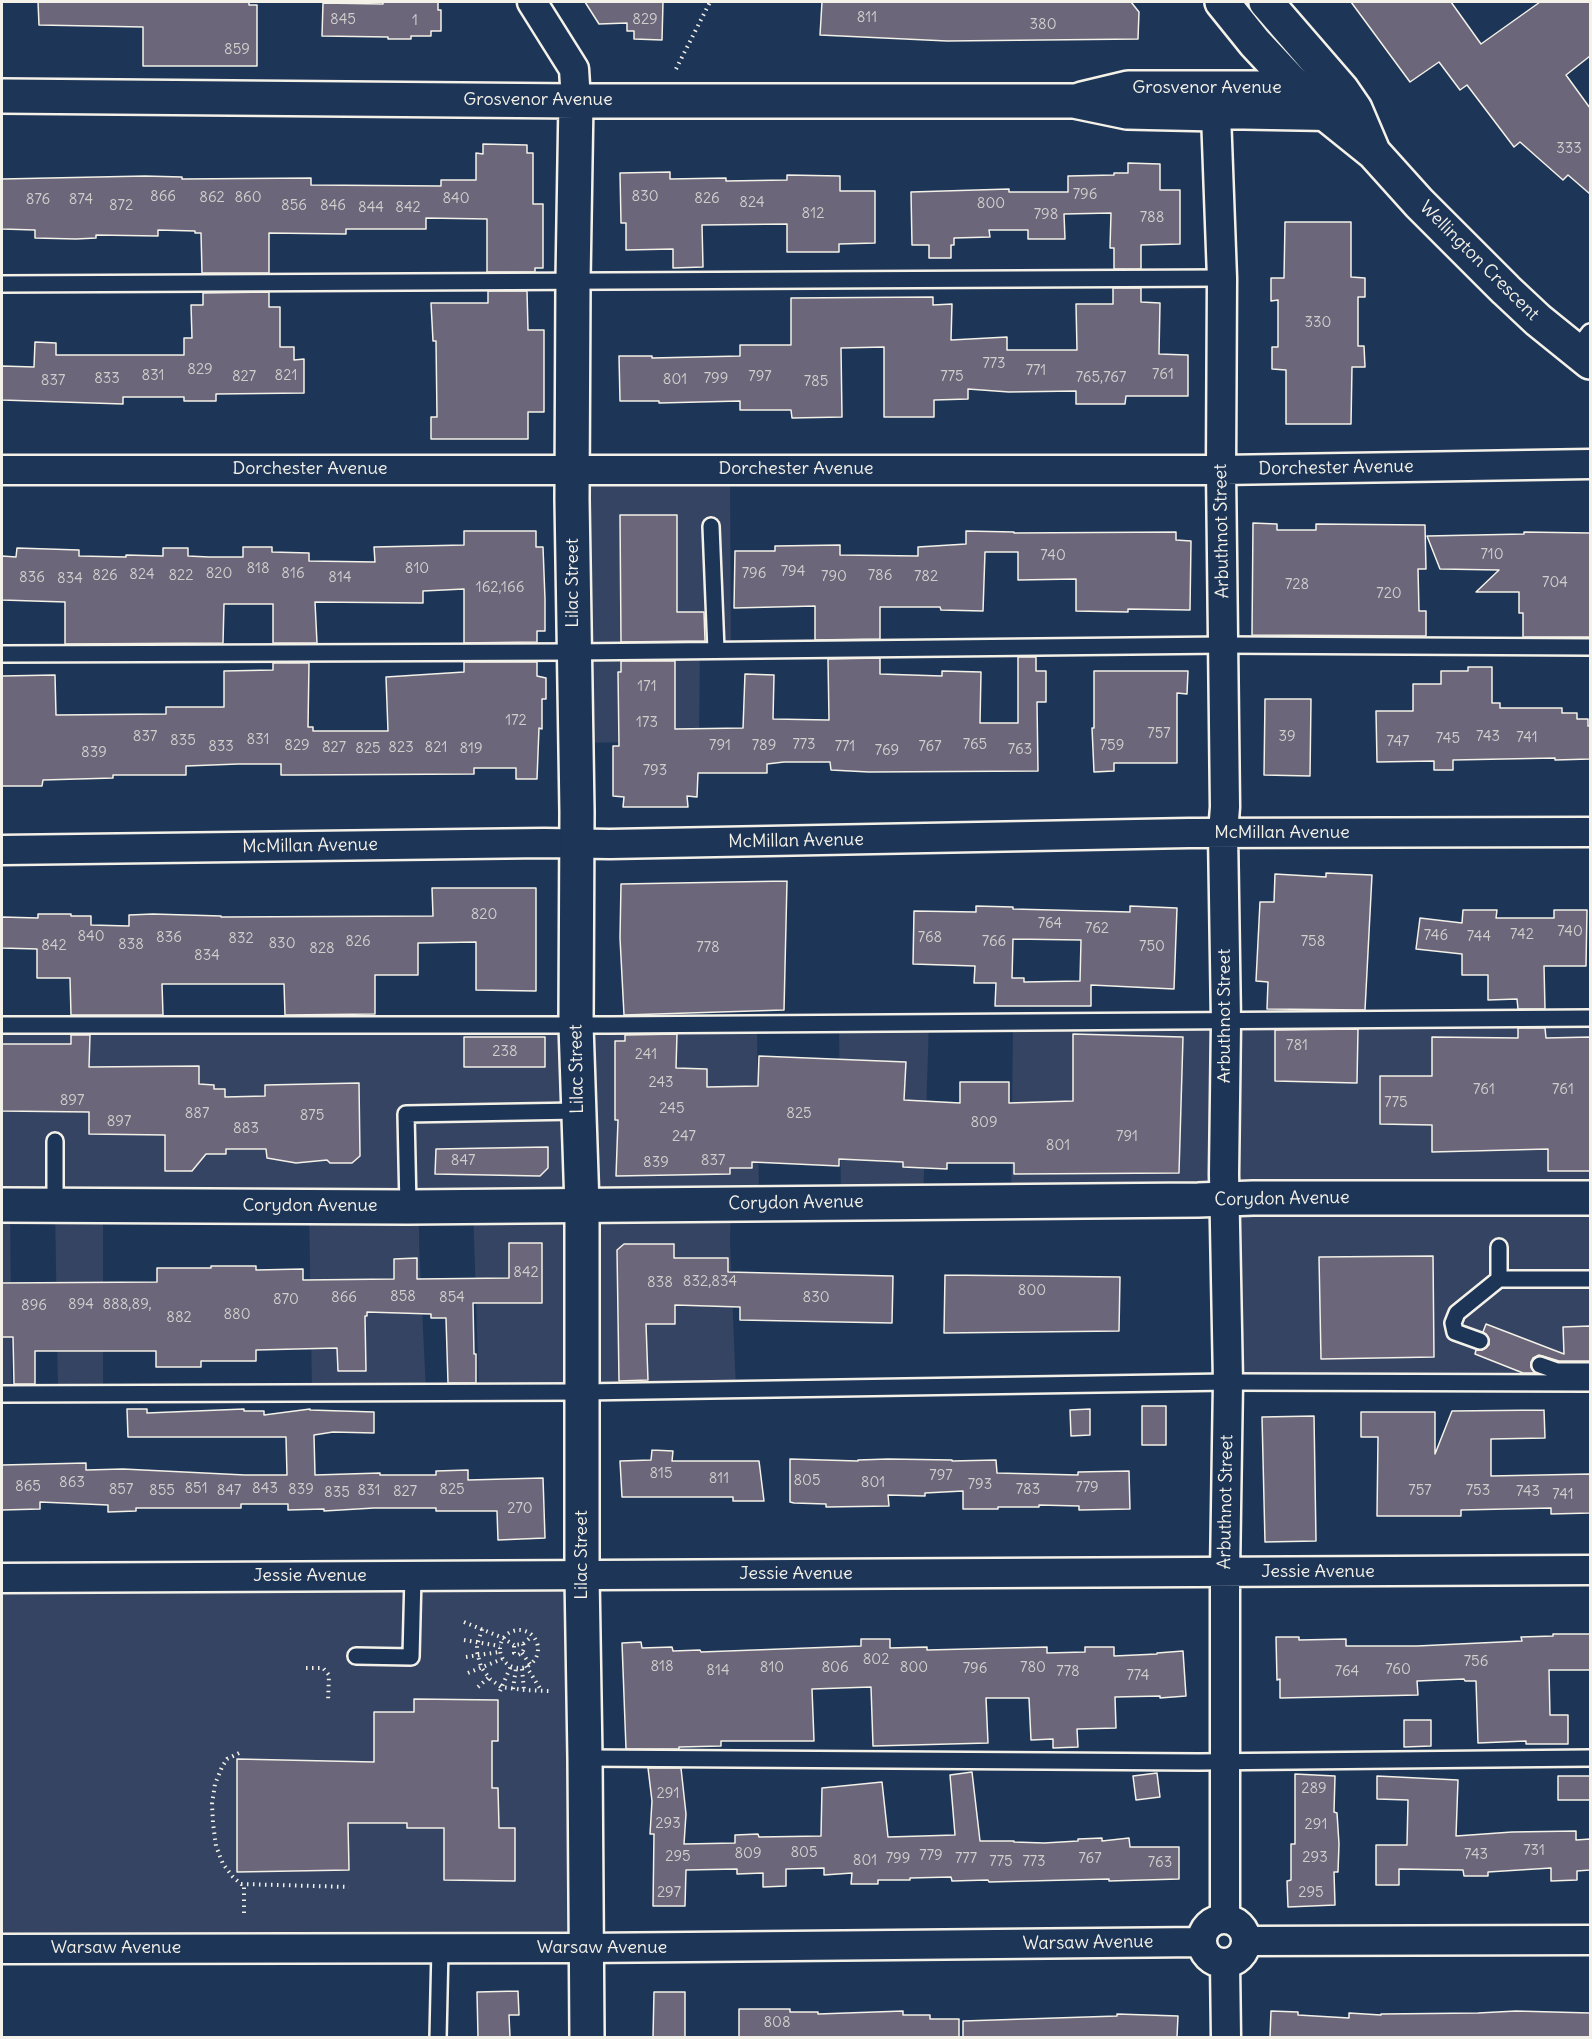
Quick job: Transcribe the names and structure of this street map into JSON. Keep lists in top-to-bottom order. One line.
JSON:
{"streets":{"street":["Grosvenor Avenue","Wellington Crescent","Dorchester Avenue","Arbuthnot Street","Lilac Street","McMillan Avenue","Corydon Avenue","Jessie Avenue","Warsaw Avenue"]},"crossings":[["Grosvenor Avenue","Wellington Crescent"],["Grosvenor Avenue","Arbuthnot Street"],["Grosvenor Avenue","Lilac Street"],["Dorchester Avenue","Arbuthnot Street"],["Dorchester Avenue","Lilac Street"],["Arbuthnot Street","McMillan Avenue"],["Arbuthnot Street","Corydon Avenue"],["Arbuthnot Street","Jessie Avenue"],["Arbuthnot Street","Warsaw Avenue"],["Lilac Street","McMillan Avenue"],["Lilac Street","Corydon Avenue"],["Lilac Street","Jessie Avenue"],["Lilac Street","Warsaw Avenue"]],"house_numbers":["811","845","829","1","380","859","333","796","866","830","862","860","840","826","876","874","824","800","872","856","846","844","842","812","798","788","330","773","829","771","761","831","821","827","797","775","765,767","833","799","801","837","785","710","740","818","810","794","820","816","796","824","826","822","786","790","782","836","814","834","704","728","162,166","720","171","172","173","757","837","39","743","741","745","831","835","747","773","765","829","791","789","759","833","771","767","827","823","821","825","819","763","769","839","793","820","764","762","740","742","746","840","744","836","768","832","826","766","758","830","838","842","750","778","828","834","781","238","241","243","761","761","897","775","245","887","825","875","897","809","883","247","791","801","847","837","839","842","832,834","838","800","858","866","854","830","870","894","888,89,","896","880","882","815","797","811","805","863","801","793","865","779","851","843","857","839","825","783","855","847","831","757","753","827","743","835","741","270","802","756","818","810","806","800","780","796","760","814","778","764","774","289","291","293","291","731","805","809","743","779","295","293","799","777","767","801","775","773","763","297","295","808"]}
